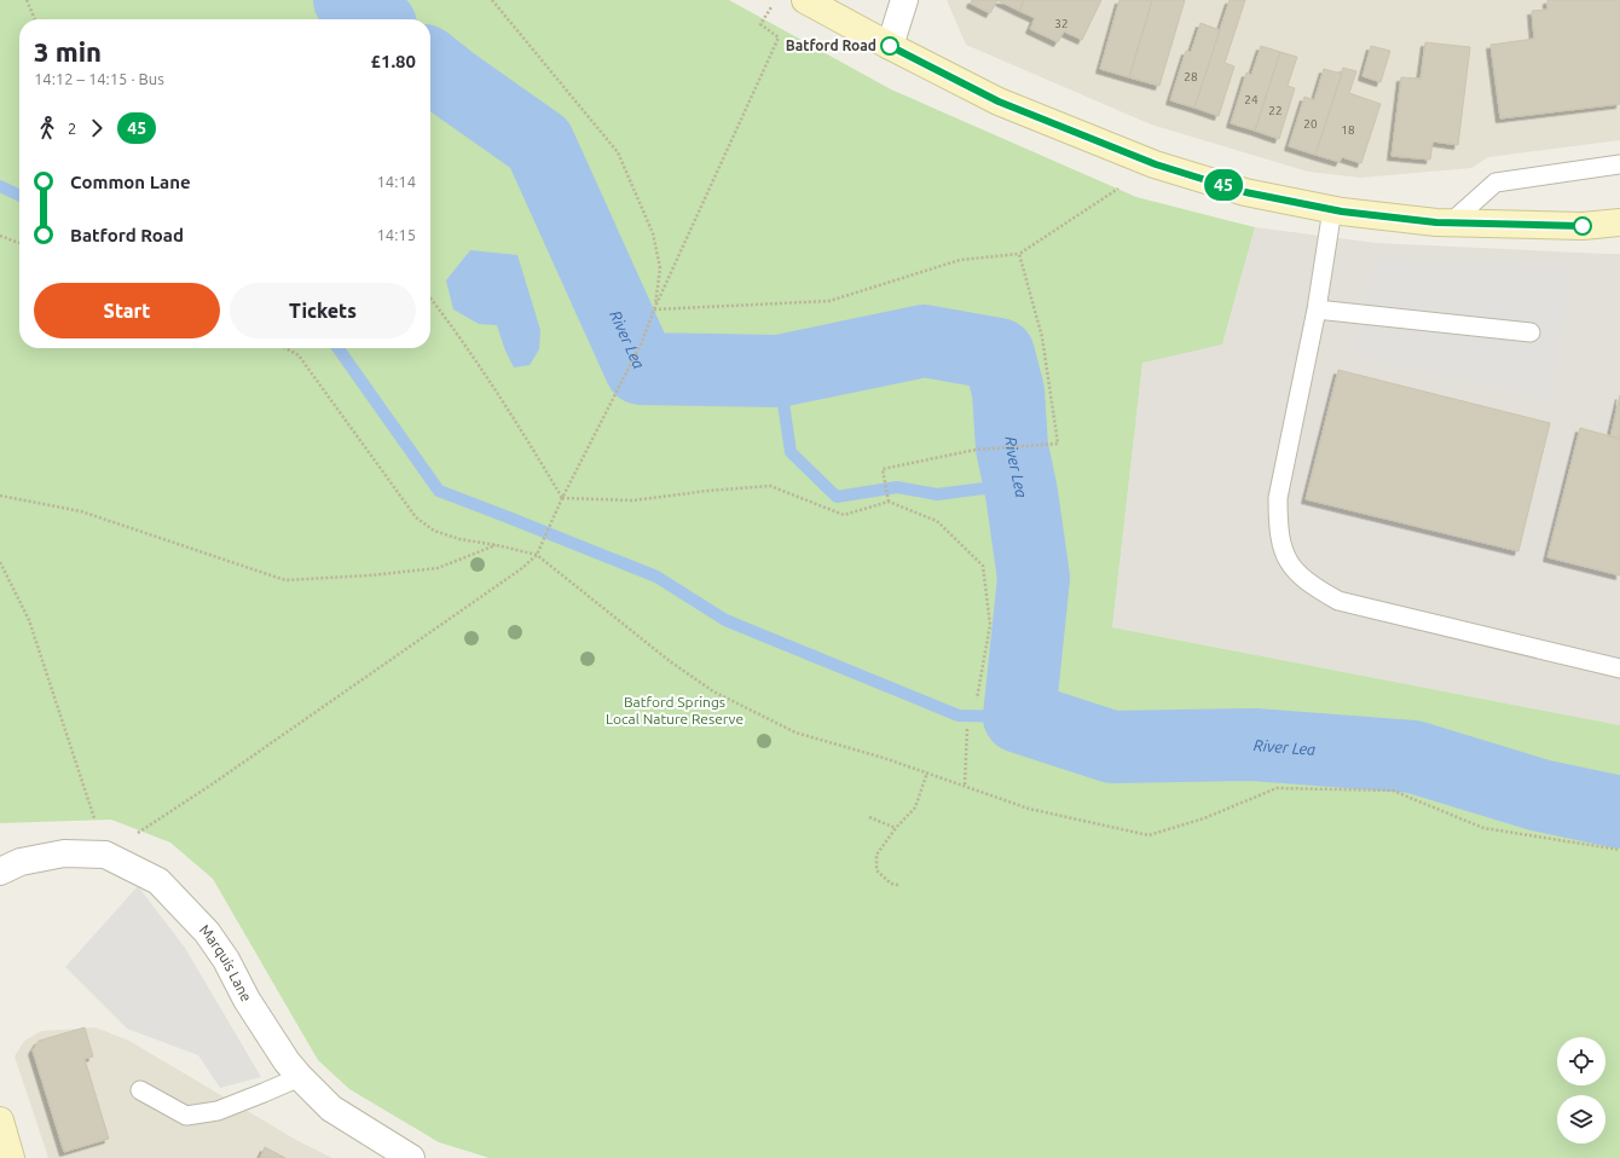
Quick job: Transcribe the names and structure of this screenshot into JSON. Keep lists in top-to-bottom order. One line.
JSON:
{"streets":{"street":["Marquis Lane"]},"water":["River Lea"],"parks":["Batford Springs Local Nature Reserve"],"places":["Batford Road"],"lines":["bus line 45"],"house_numbers":["32","28","24","22","20","18"],"page":{"on_map":"45","heading":["3 min","14:12 – 14:15 · Bus","£1.80"],"legs":["2","45"],"list":[{"name":"Common Lane","value":"14:14"},{"name":"Batford Road","value":"14:15"}],"buttons":["Start","Tickets"]}}
